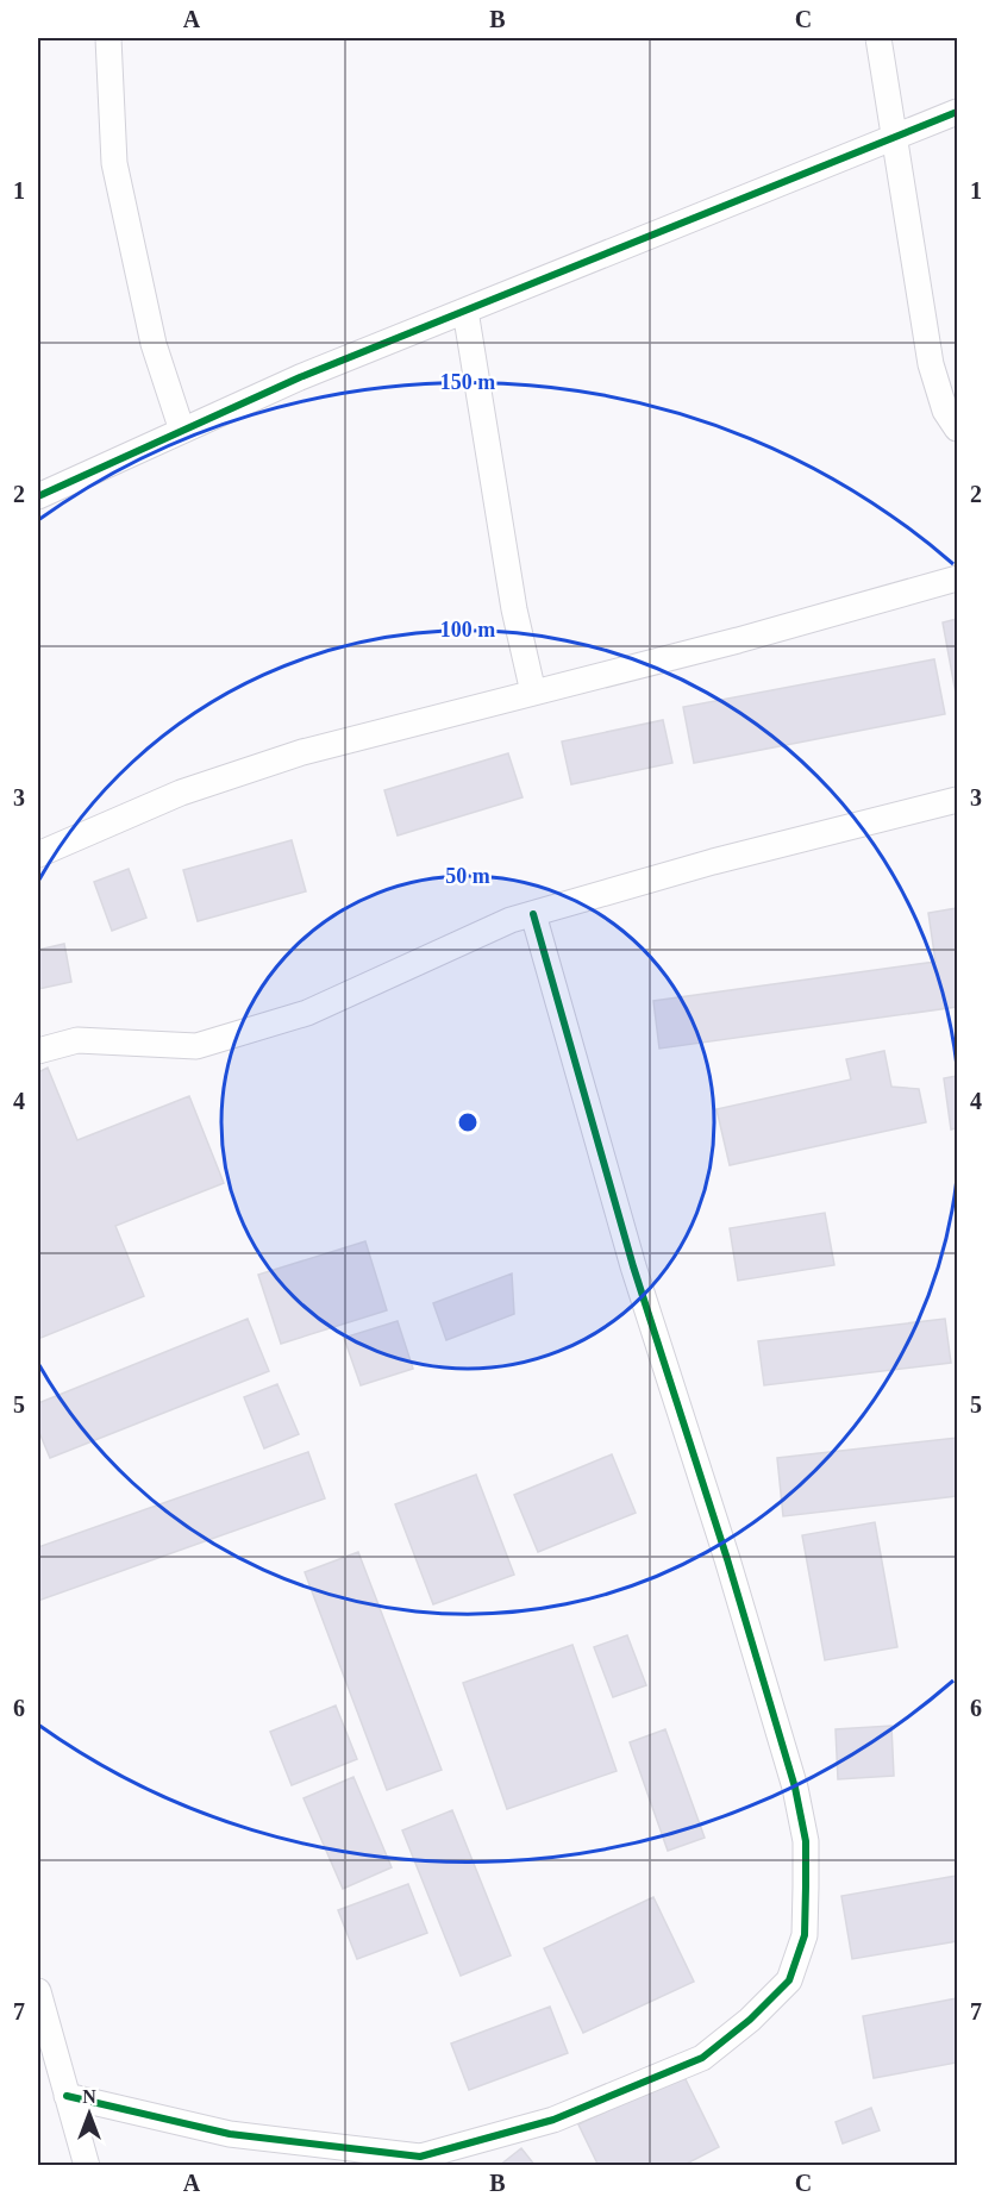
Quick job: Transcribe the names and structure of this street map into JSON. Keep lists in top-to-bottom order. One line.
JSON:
{"north":"top","grid":{"columns":["A","B","C"],"rows":["1","2","3","4","5","6","7"]},"rings":["150 m","100 m","50 m"]}
